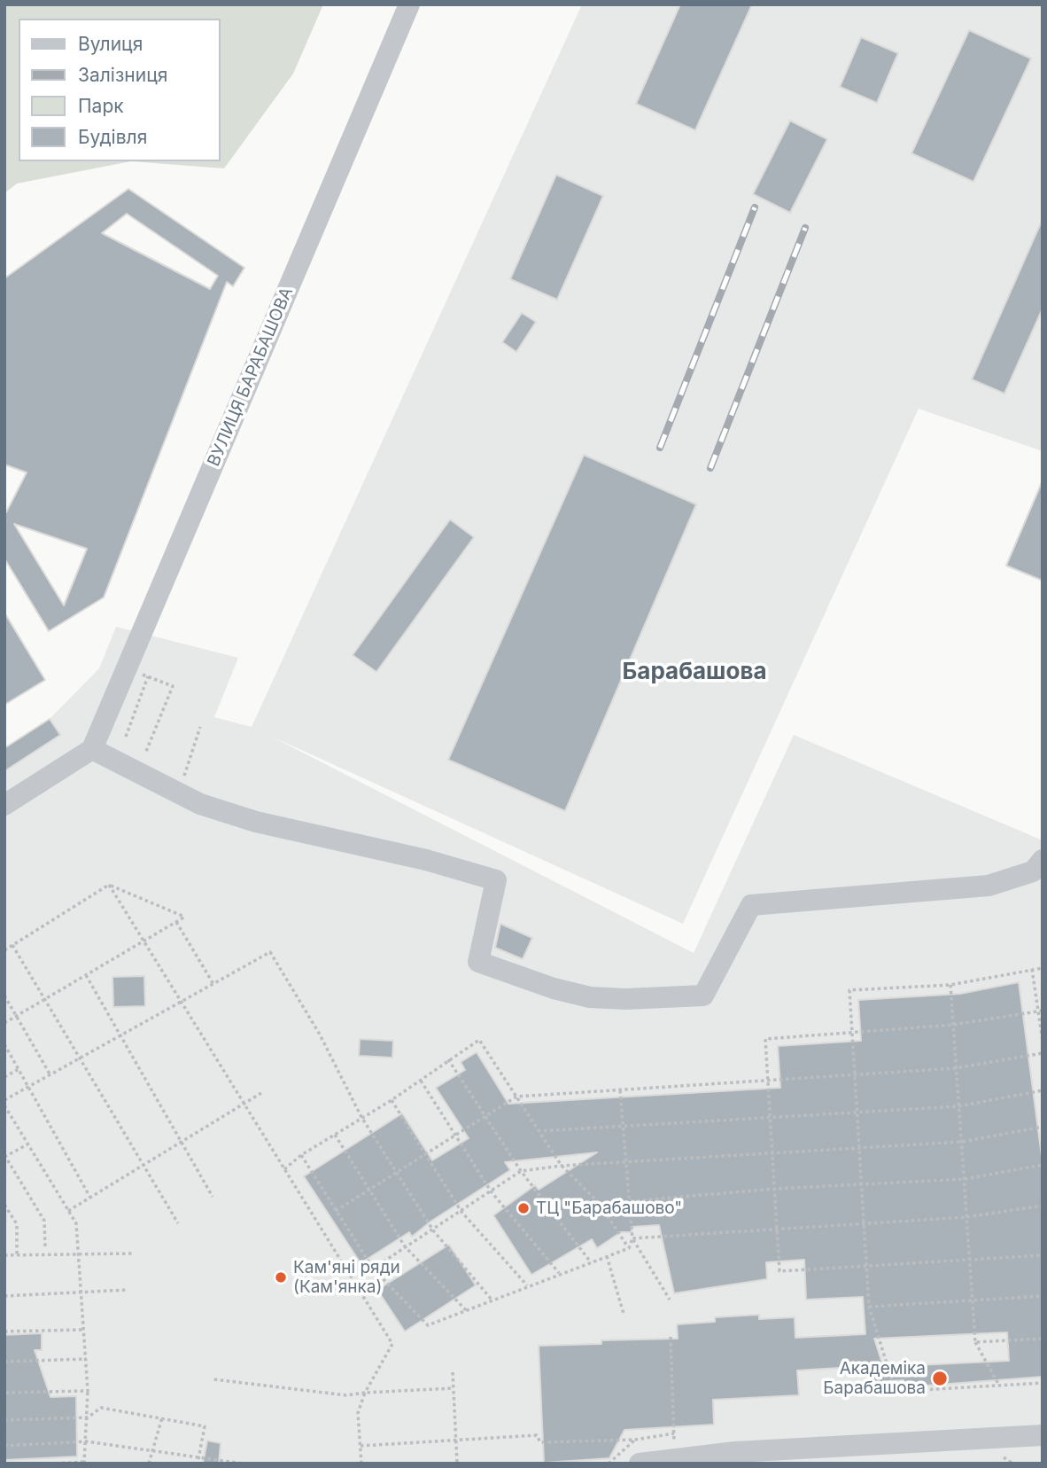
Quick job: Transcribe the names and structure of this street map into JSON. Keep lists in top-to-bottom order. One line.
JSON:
{"streets":{"street":["ВУЛИЦЯ БАРАБАШОВА"]},"districts":["Барабашова"],"places":["ТЦ \"Барабашово\"","Кам'яні ряди (Кам'янка)","Академіка Барабашова"],"legend":["Вулиця","Залізниця","Парк","Будівля"]}
